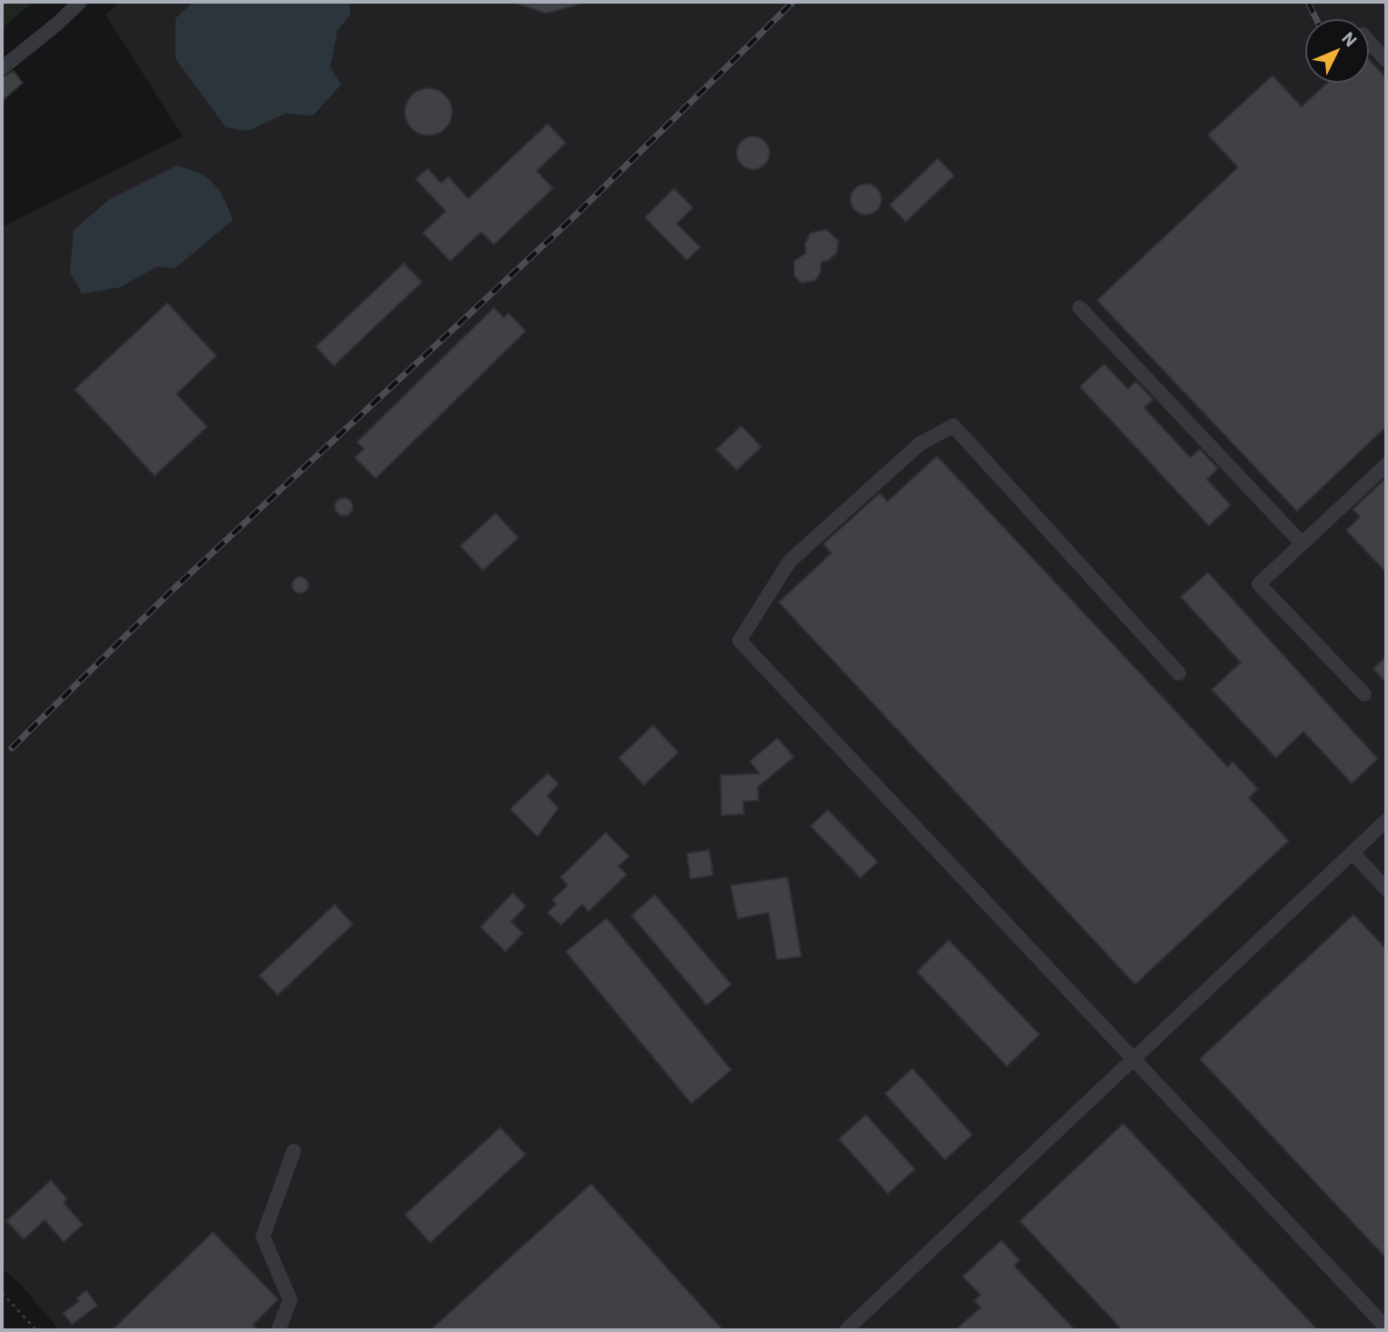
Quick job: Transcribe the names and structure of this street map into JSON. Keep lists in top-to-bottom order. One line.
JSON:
{"north":"top right"}
